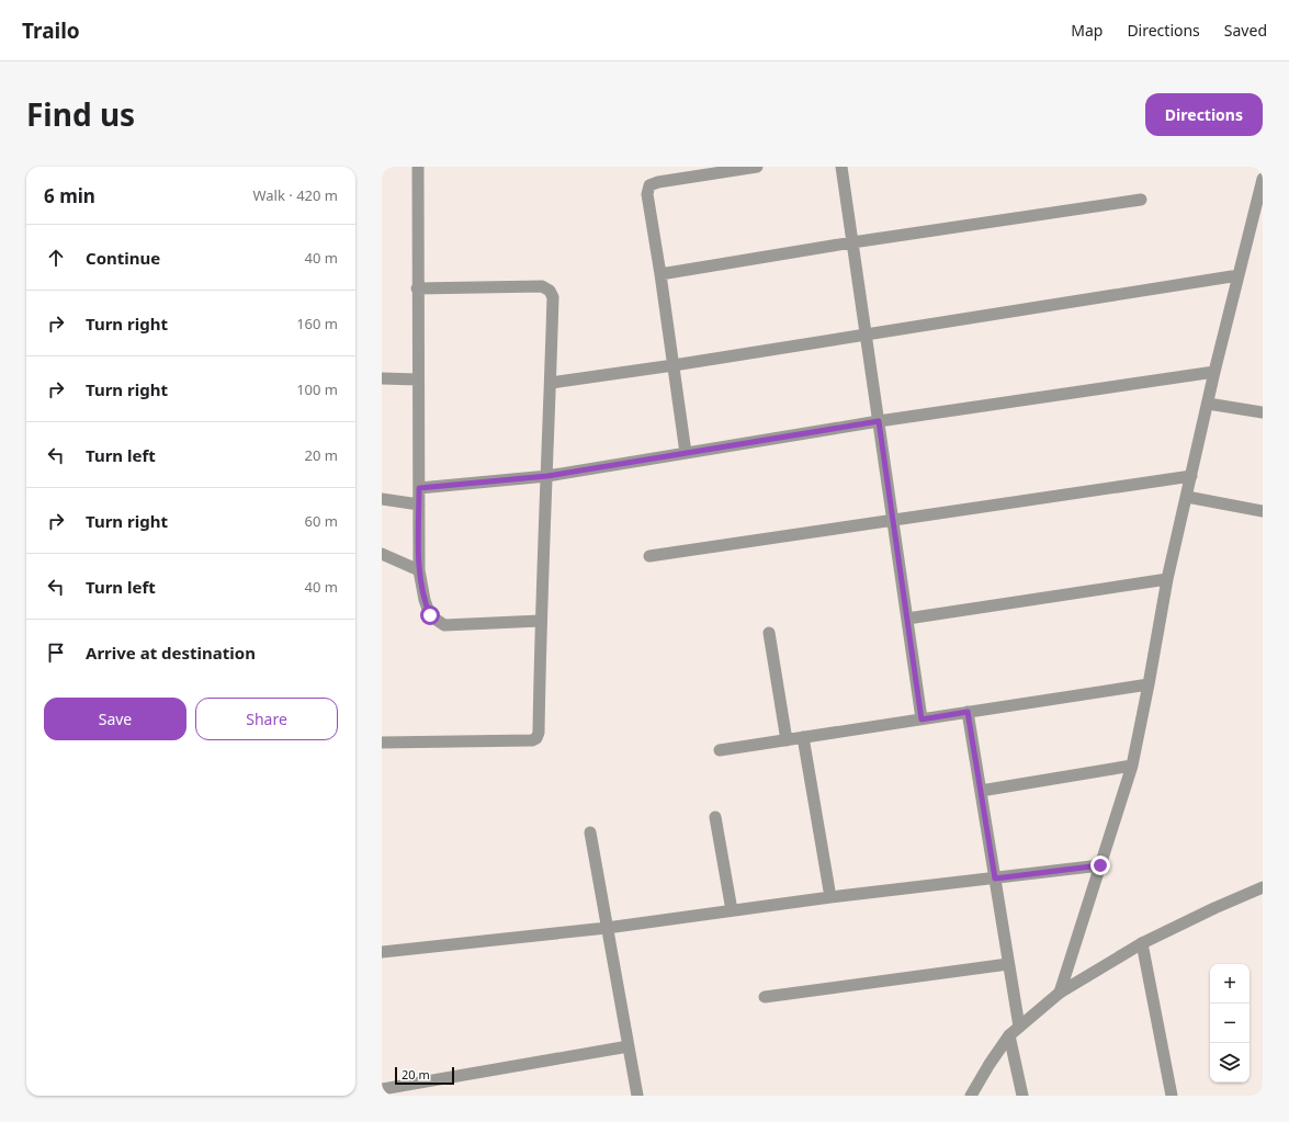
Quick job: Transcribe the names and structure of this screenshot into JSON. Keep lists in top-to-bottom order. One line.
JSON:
{"scale_bar":"20 m","page":{"header":"Trailo","nav":["Map","Directions","Saved"],"title":"Find us","buttons":["Directions",["Save","Share"]],"heading":["6 min","Walk · 420 m"],"list":[["Continue","40 m"],["Turn right","160 m"],["Turn right","100 m"],["Turn left","20 m"],["Turn right","60 m"],["Turn left","40 m"],"Arrive at destination"],"map_buttons":["+","−"],"scale":"20 m"}}
